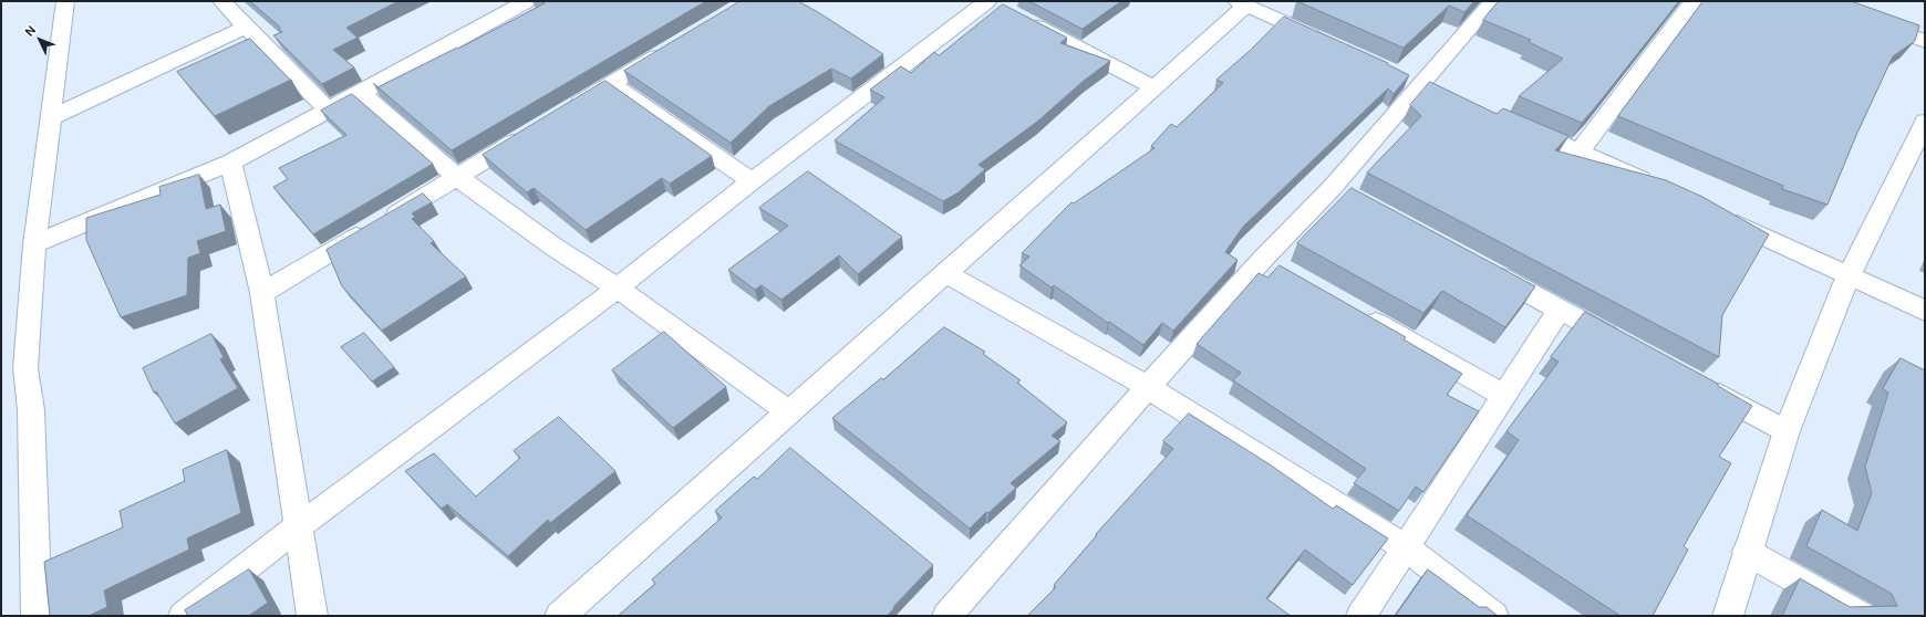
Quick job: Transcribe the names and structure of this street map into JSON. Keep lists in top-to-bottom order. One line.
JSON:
{"north":"top left"}
